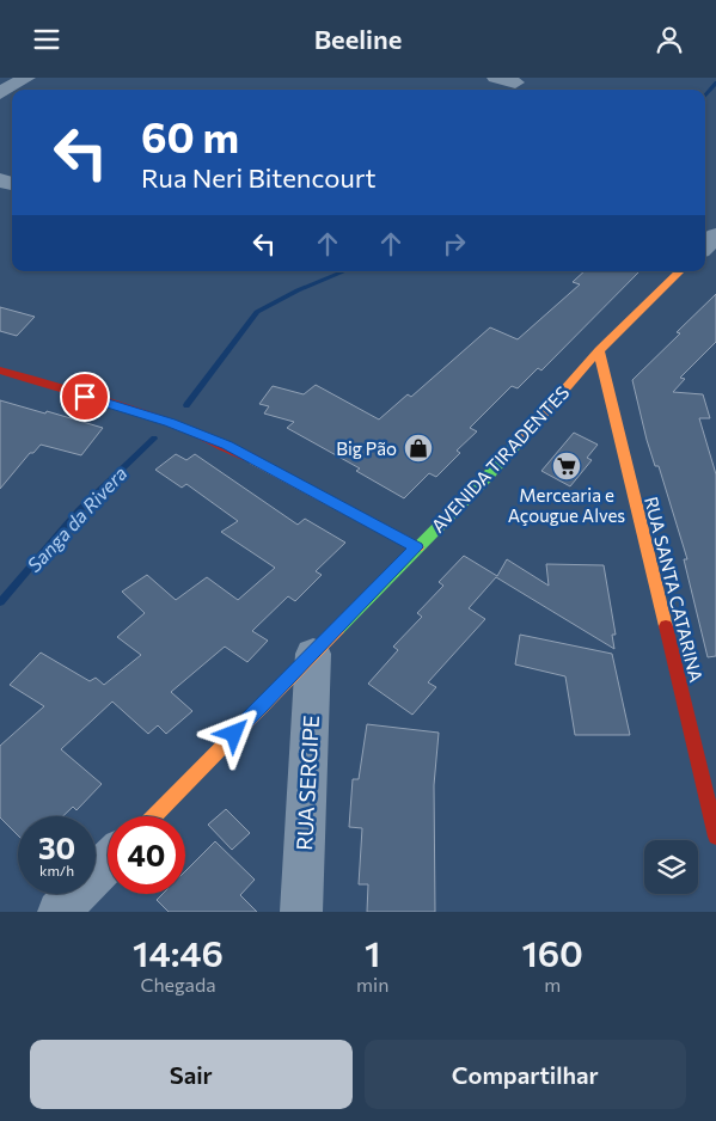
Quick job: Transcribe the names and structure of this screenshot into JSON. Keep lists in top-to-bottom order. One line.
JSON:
{"streets":{"street":["AVENIDA TIRADENTES","RUA SANTA CATARINA","RUA SERGIPE"]},"crossings":[["AVENIDA TIRADENTES","RUA SANTA CATARINA"],["AVENIDA TIRADENTES","RUA SERGIPE"]],"water":["Sanga da Rivera"],"places":{"shop":["Big Pão"],"supermarket":["Mercearia e Açougue Alves"]},"page":{"header":"Beeline","turn":["60 m","Rua Neri Bitencourt"],"speed":"30 km/h","limit":"40","eta":["14:46","Chegada","1","min","160","m"],"buttons":["Sair","Compartilhar"]}}
